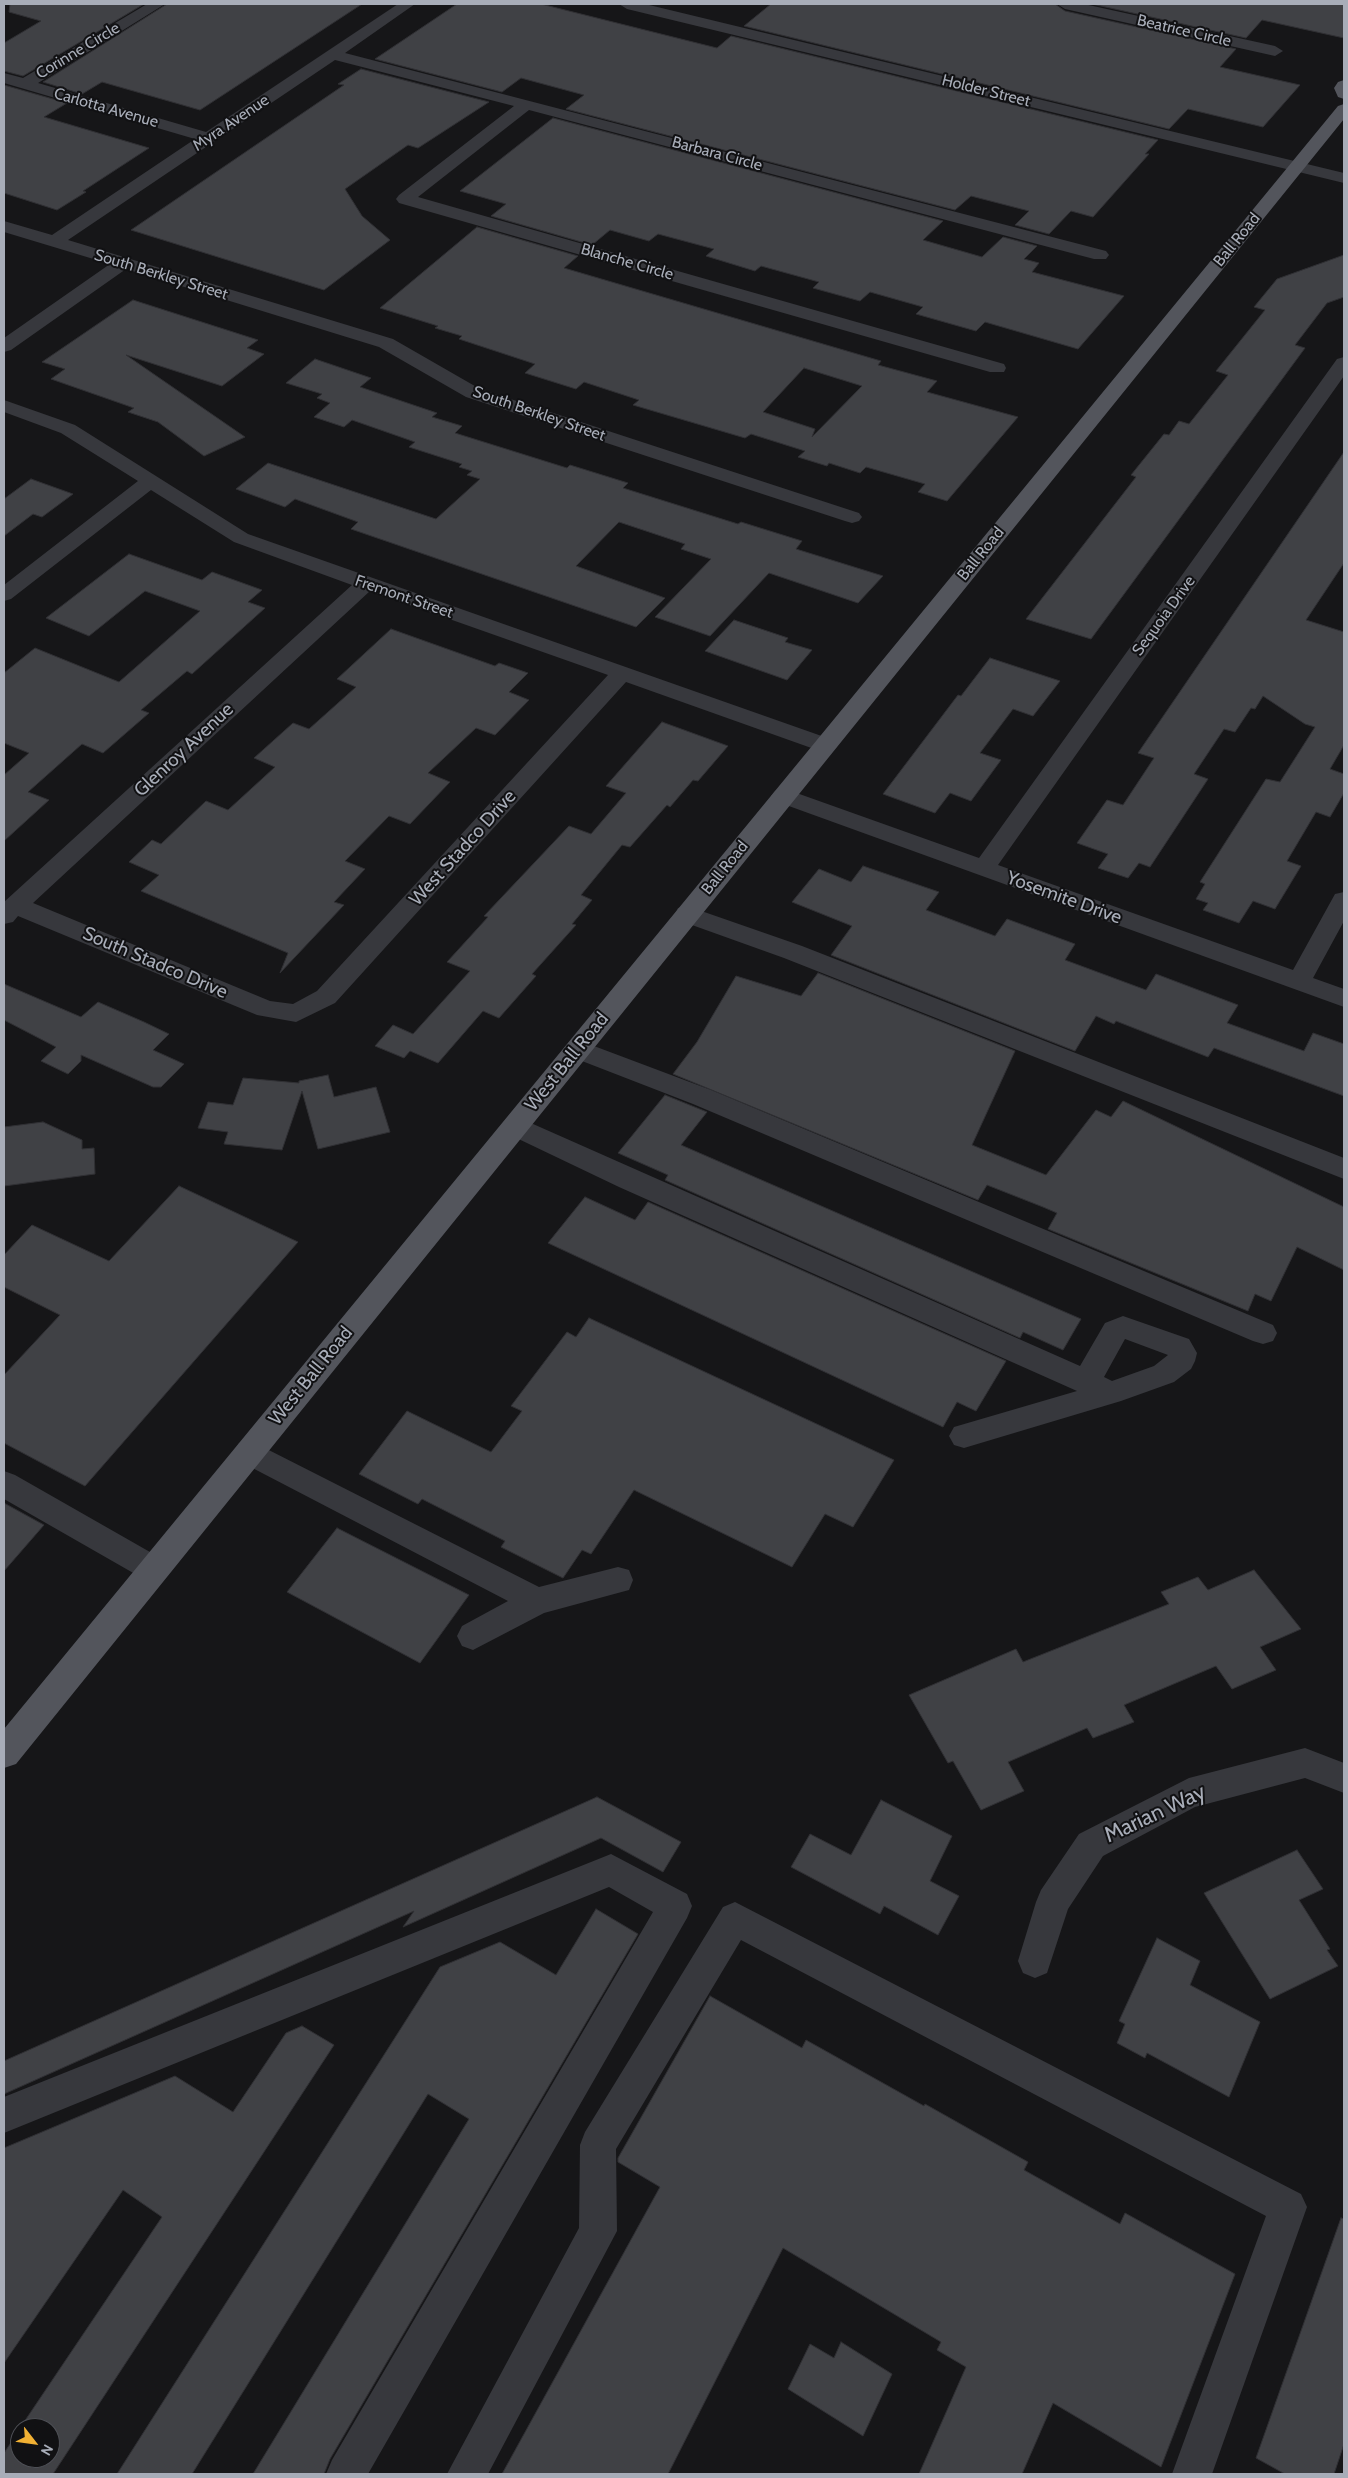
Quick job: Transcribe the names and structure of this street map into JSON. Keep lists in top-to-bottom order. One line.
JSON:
{"streets":{"main road":["Ball Road","West Ball Road"],"street":["Beatrice Circle","Corinne Circle","Holder Street","Carlotta Avenue","Myra Avenue","Barbara Circle","Blanche Circle","South Berkley Street","Fremont Street","Sequoia Drive","Glenroy Avenue","West Stadco Drive","Yosemite Drive","South Stadco Drive","Marian Way"]},"crossings":[["Corinne Circle","Carlotta Avenue"],["Holder Street","Ball Road"],["Carlotta Avenue","Myra Avenue"],["Myra Avenue","Barbara Circle"],["Myra Avenue","South Berkley Street"],["Barbara Circle","Blanche Circle"],["Ball Road","Fremont Street"],["Ball Road","Yosemite Drive"],["Ball Road","West Ball Road"],["Fremont Street","Glenroy Avenue"],["Fremont Street","West Stadco Drive"],["Sequoia Drive","Yosemite Drive"],["Glenroy Avenue","South Stadco Drive"],["West Stadco Drive","South Stadco Drive"]],"north":"bottom right"}
